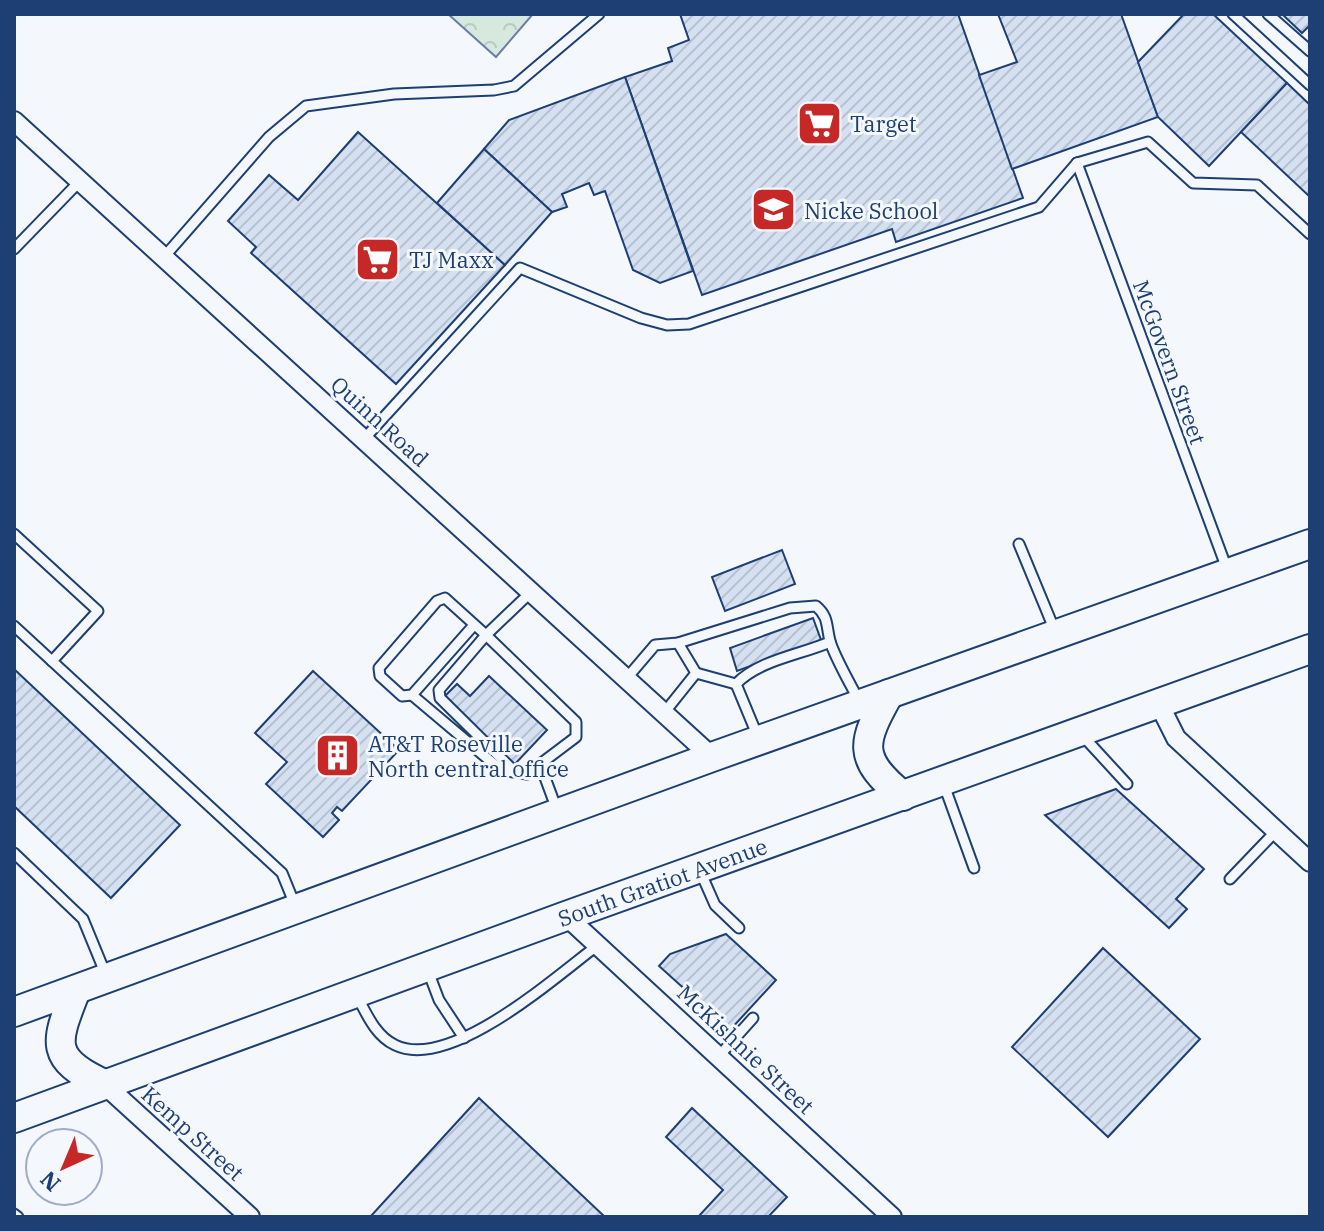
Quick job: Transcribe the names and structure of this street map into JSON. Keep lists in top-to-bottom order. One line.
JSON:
{"streets":{"main road":["South Gratiot Avenue"],"street":["Quinn Road","McKishnie Street","Kemp Street"],"lane":["McGovern Street"]},"crossings":[["South Gratiot Avenue","McKishnie Street"],["South Gratiot Avenue","Kemp Street"]],"places":{"supermarket":["Target","TJ Maxx"],"school or university":["Nicke School"],"building":["AT&T Roseville North central office"]},"north":"bottom left"}
